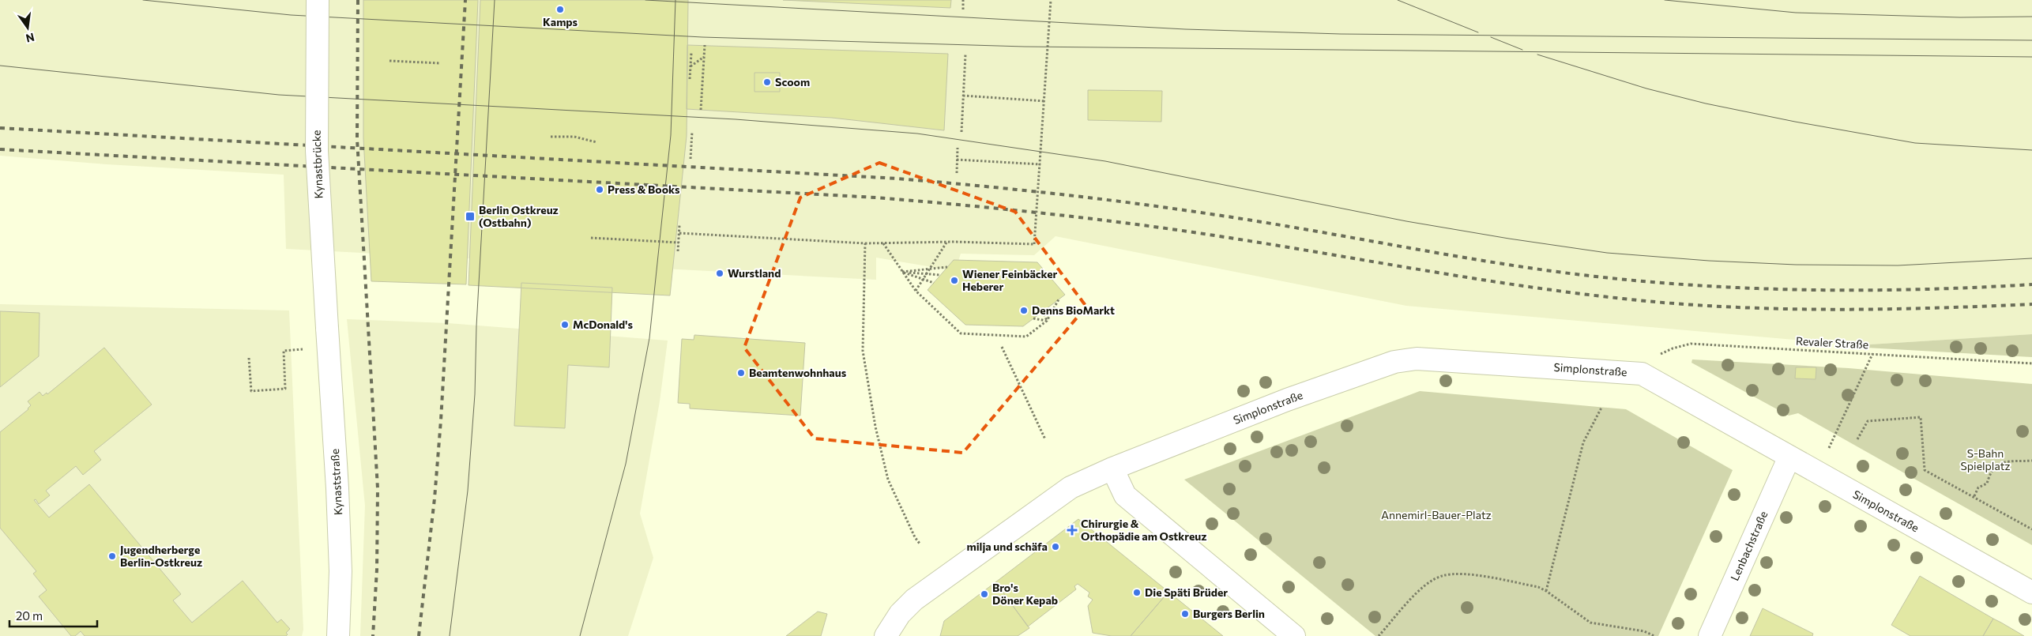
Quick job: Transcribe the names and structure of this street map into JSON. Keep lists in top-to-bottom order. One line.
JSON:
{"streets":{"street":["Kynastbrücke","Simplonstraße","Kynaststraße","Lenbachstraße"],"path":["Revaler Straße"]},"crossings":[["Kynastbrücke","Kynaststraße"],["Revaler Straße","Simplonstraße"],["Simplonstraße","Lenbachstraße"]],"parks":["S-Bahn Spielplatz","Annemirl-Bauer-Platz"],"places":{"other":["Kamps","Scoom","Press & Books","Wurstland","Wiener Feinbäcker Heberer","Denns BioMarkt","McDonald's","Beamtenwohnhaus","milja und schäfa","Jugendherberge Berlin-Ostkreuz","Die Späti Brüder","Bro's Döner Kepab","Burgers Berlin"],"transit":["Berlin Ostkreuz (Ostbahn)"],"health":["Chirurgie & Orthopädie am Ostkreuz"]},"scale_bar":"20 m","north":"bottom"}
